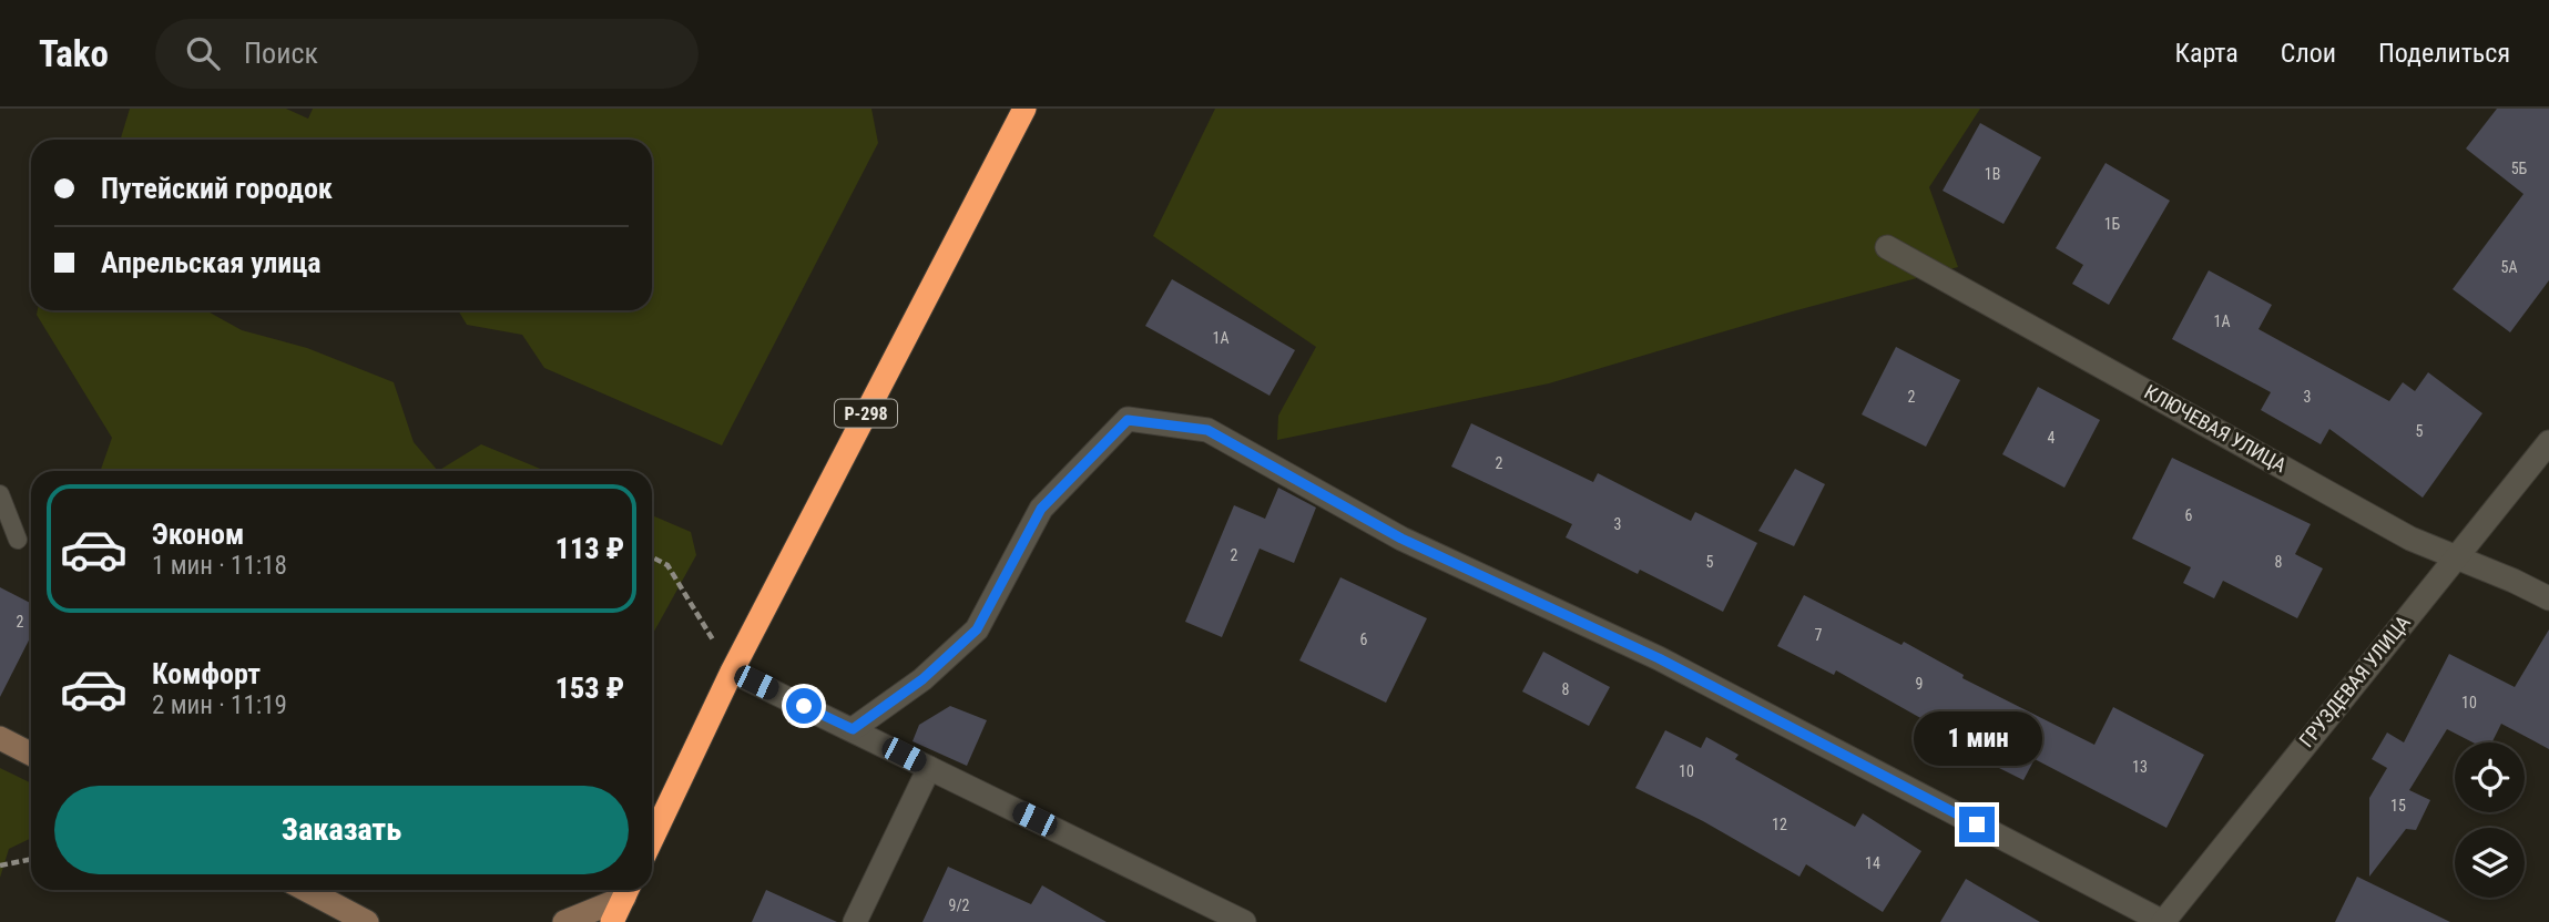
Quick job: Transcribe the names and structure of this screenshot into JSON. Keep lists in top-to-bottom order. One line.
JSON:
{"streets":{"highway":["Р-298"],"street":["КЛЮЧЕВАЯ УЛИЦА","ГРУЗДЕВАЯ УЛИЦА"]},"crossings":[["КЛЮЧЕВАЯ УЛИЦА","ГРУЗДЕВАЯ УЛИЦА"]],"house_numbers":["5Б","1В","1Б","5А","1А","1А","2","3","5","4","2","6","3","2","5","8","2","7","6","9","8","10","13","10","15","12","14","9/2"],"page":{"header":"Tako","search":"Поиск","nav":["Карта","Слои","Поделиться"],"banner":["Путейский городок","Апрельская улица"],"list":[{"name":"Эконом","note":"1 мин · 11:18","value":"113 ₽"},{"name":"Комфорт","note":"2 мин · 11:19","value":"153 ₽"}],"bubble":"1 мин","buttons":"Заказать"}}
